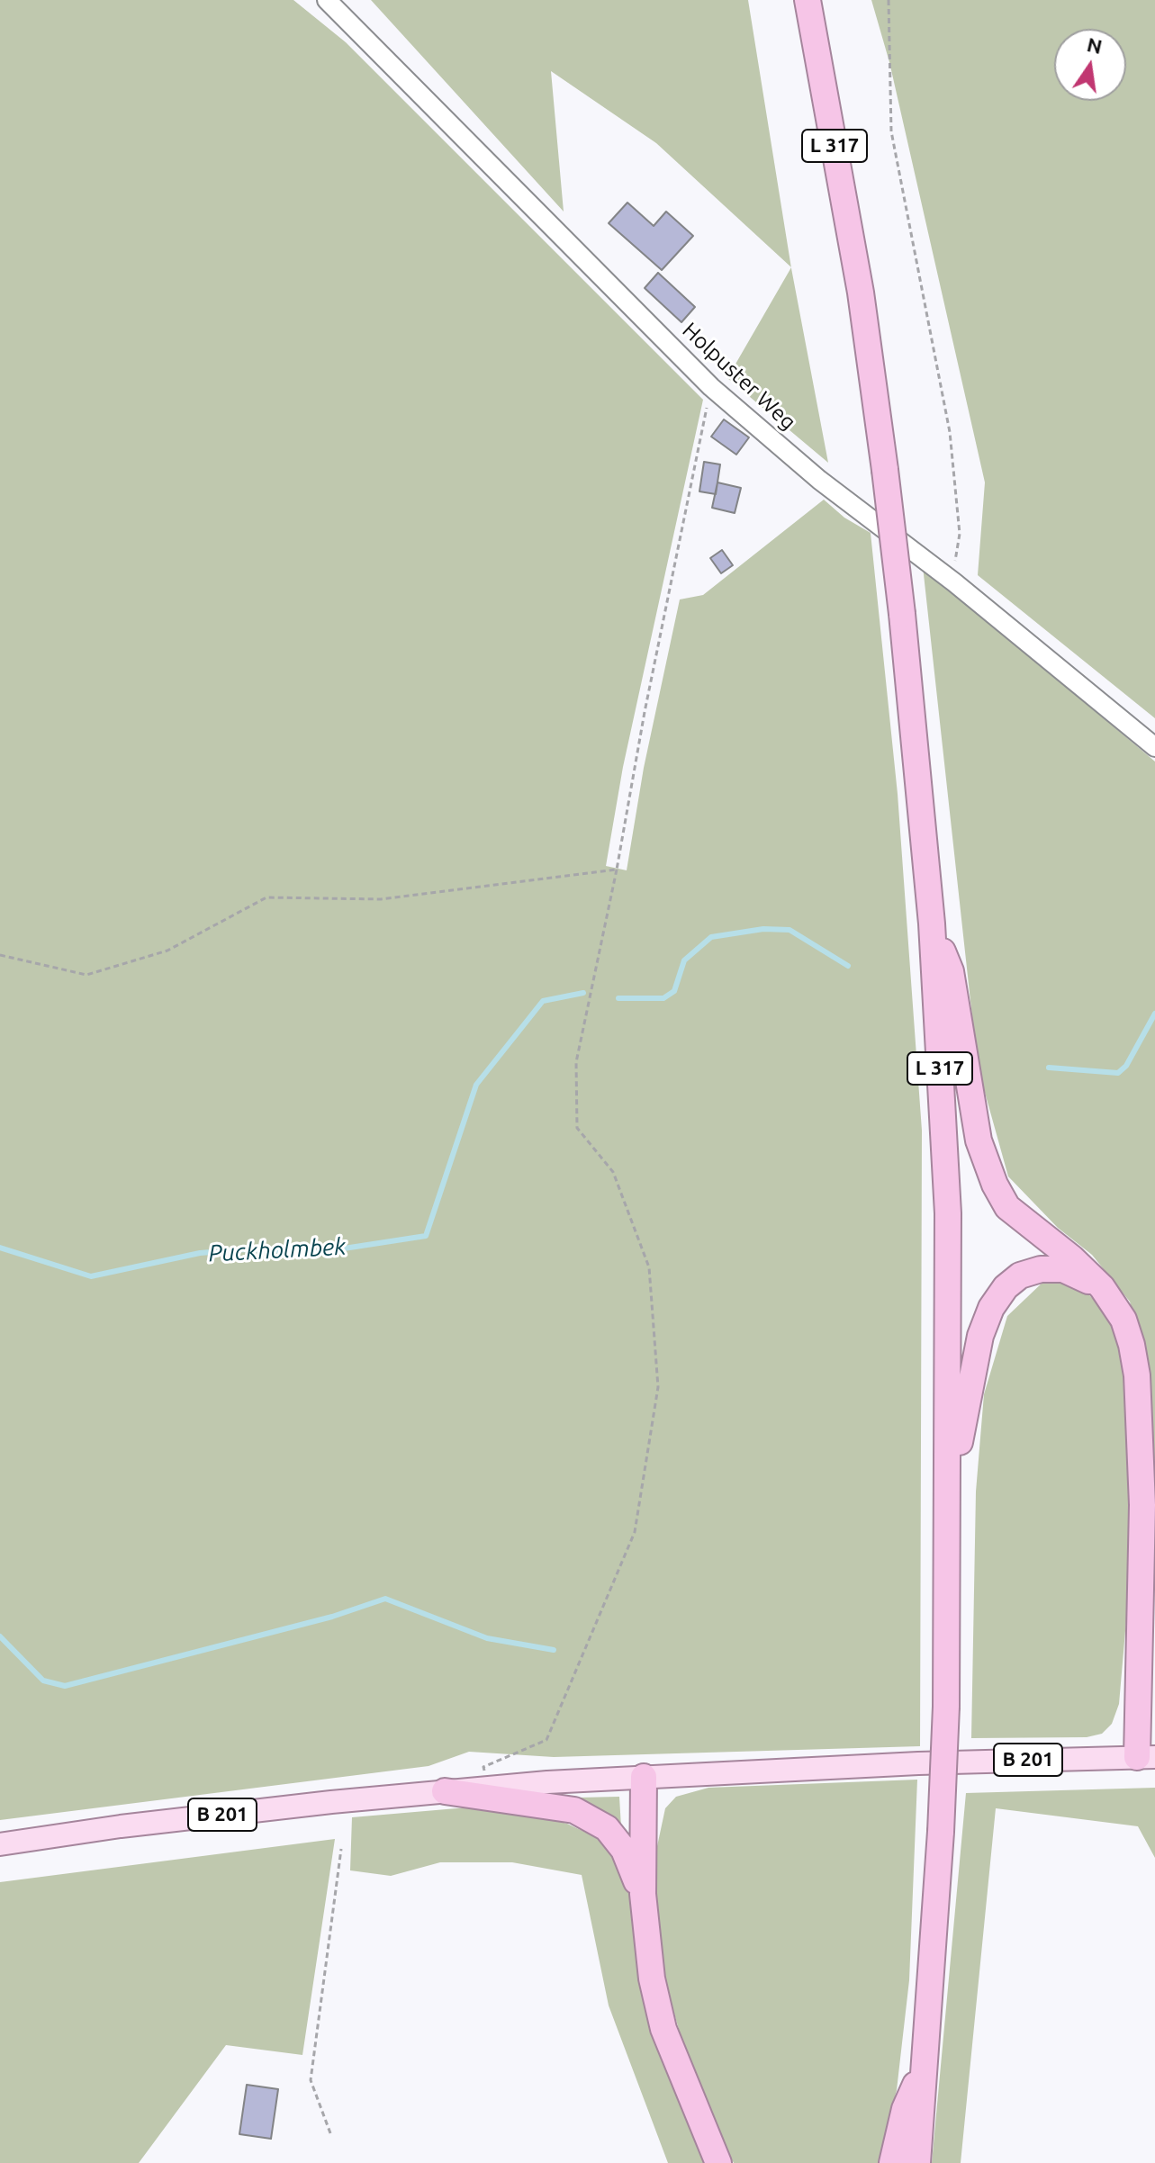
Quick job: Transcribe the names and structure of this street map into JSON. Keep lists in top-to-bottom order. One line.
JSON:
{"streets":{"highway":["L 317"],"main road":["B 201"],"street":["Holpuster Weg"]},"water":["Puckholmbek"],"north":"top"}
